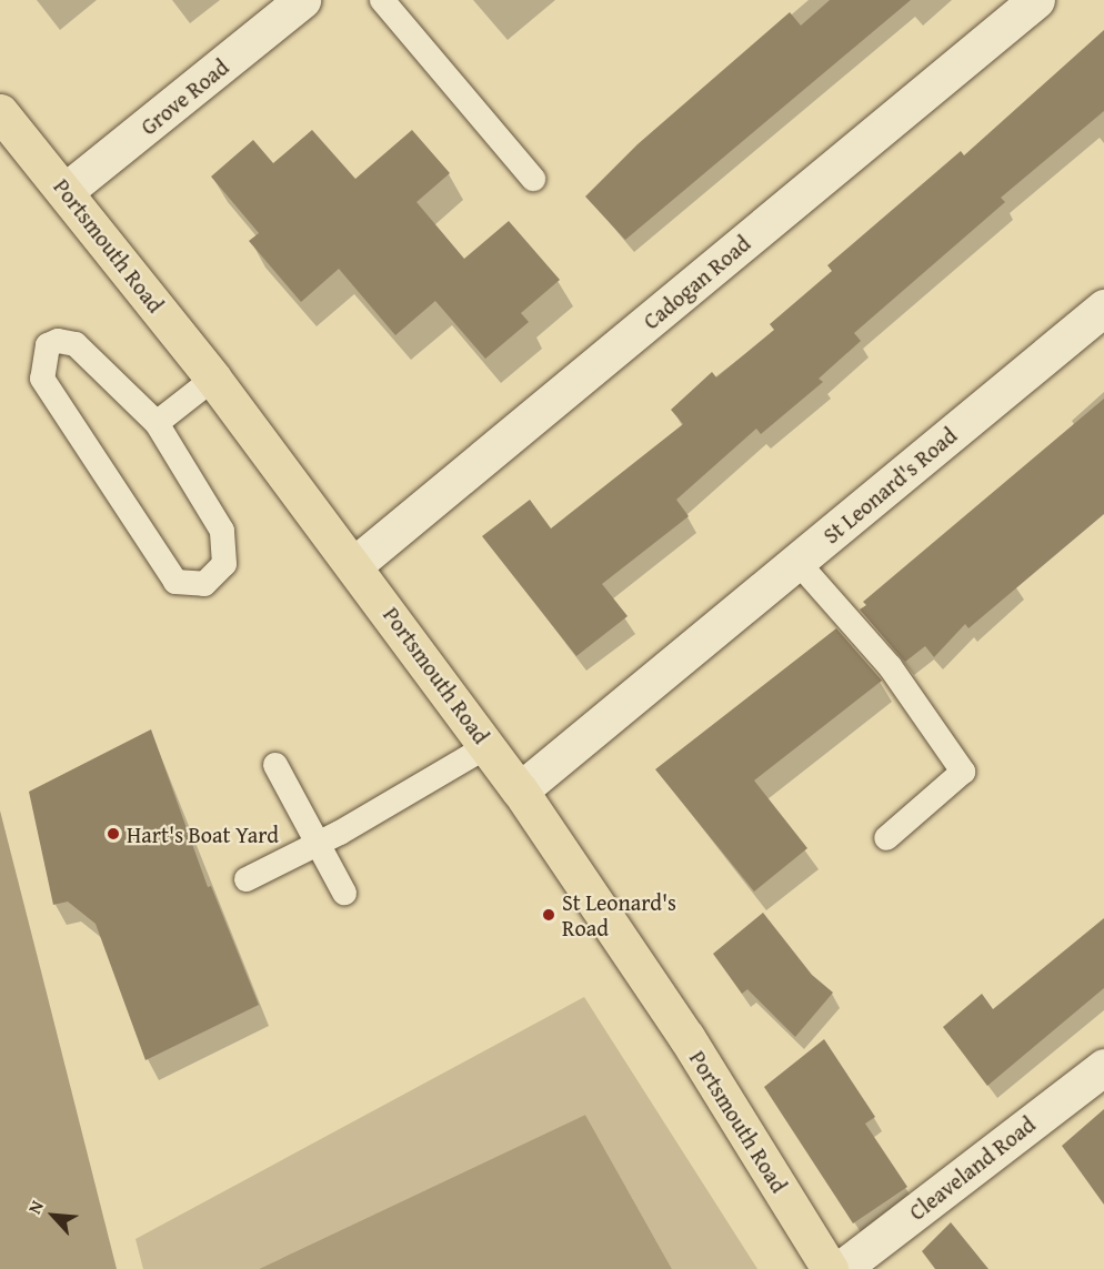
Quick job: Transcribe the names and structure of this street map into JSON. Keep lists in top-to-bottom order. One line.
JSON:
{"streets":{"main road":["Portsmouth Road"],"street":["Grove Road","Cadogan Road","St Leonard's Road","Cleaveland Road"]},"crossings":[["Grove Road","Portsmouth Road"],["Portsmouth Road","Cadogan Road"],["Portsmouth Road","St Leonard's Road"]],"places":["Hart's Boat Yard","St Leonard's Road"],"north":"top left"}
